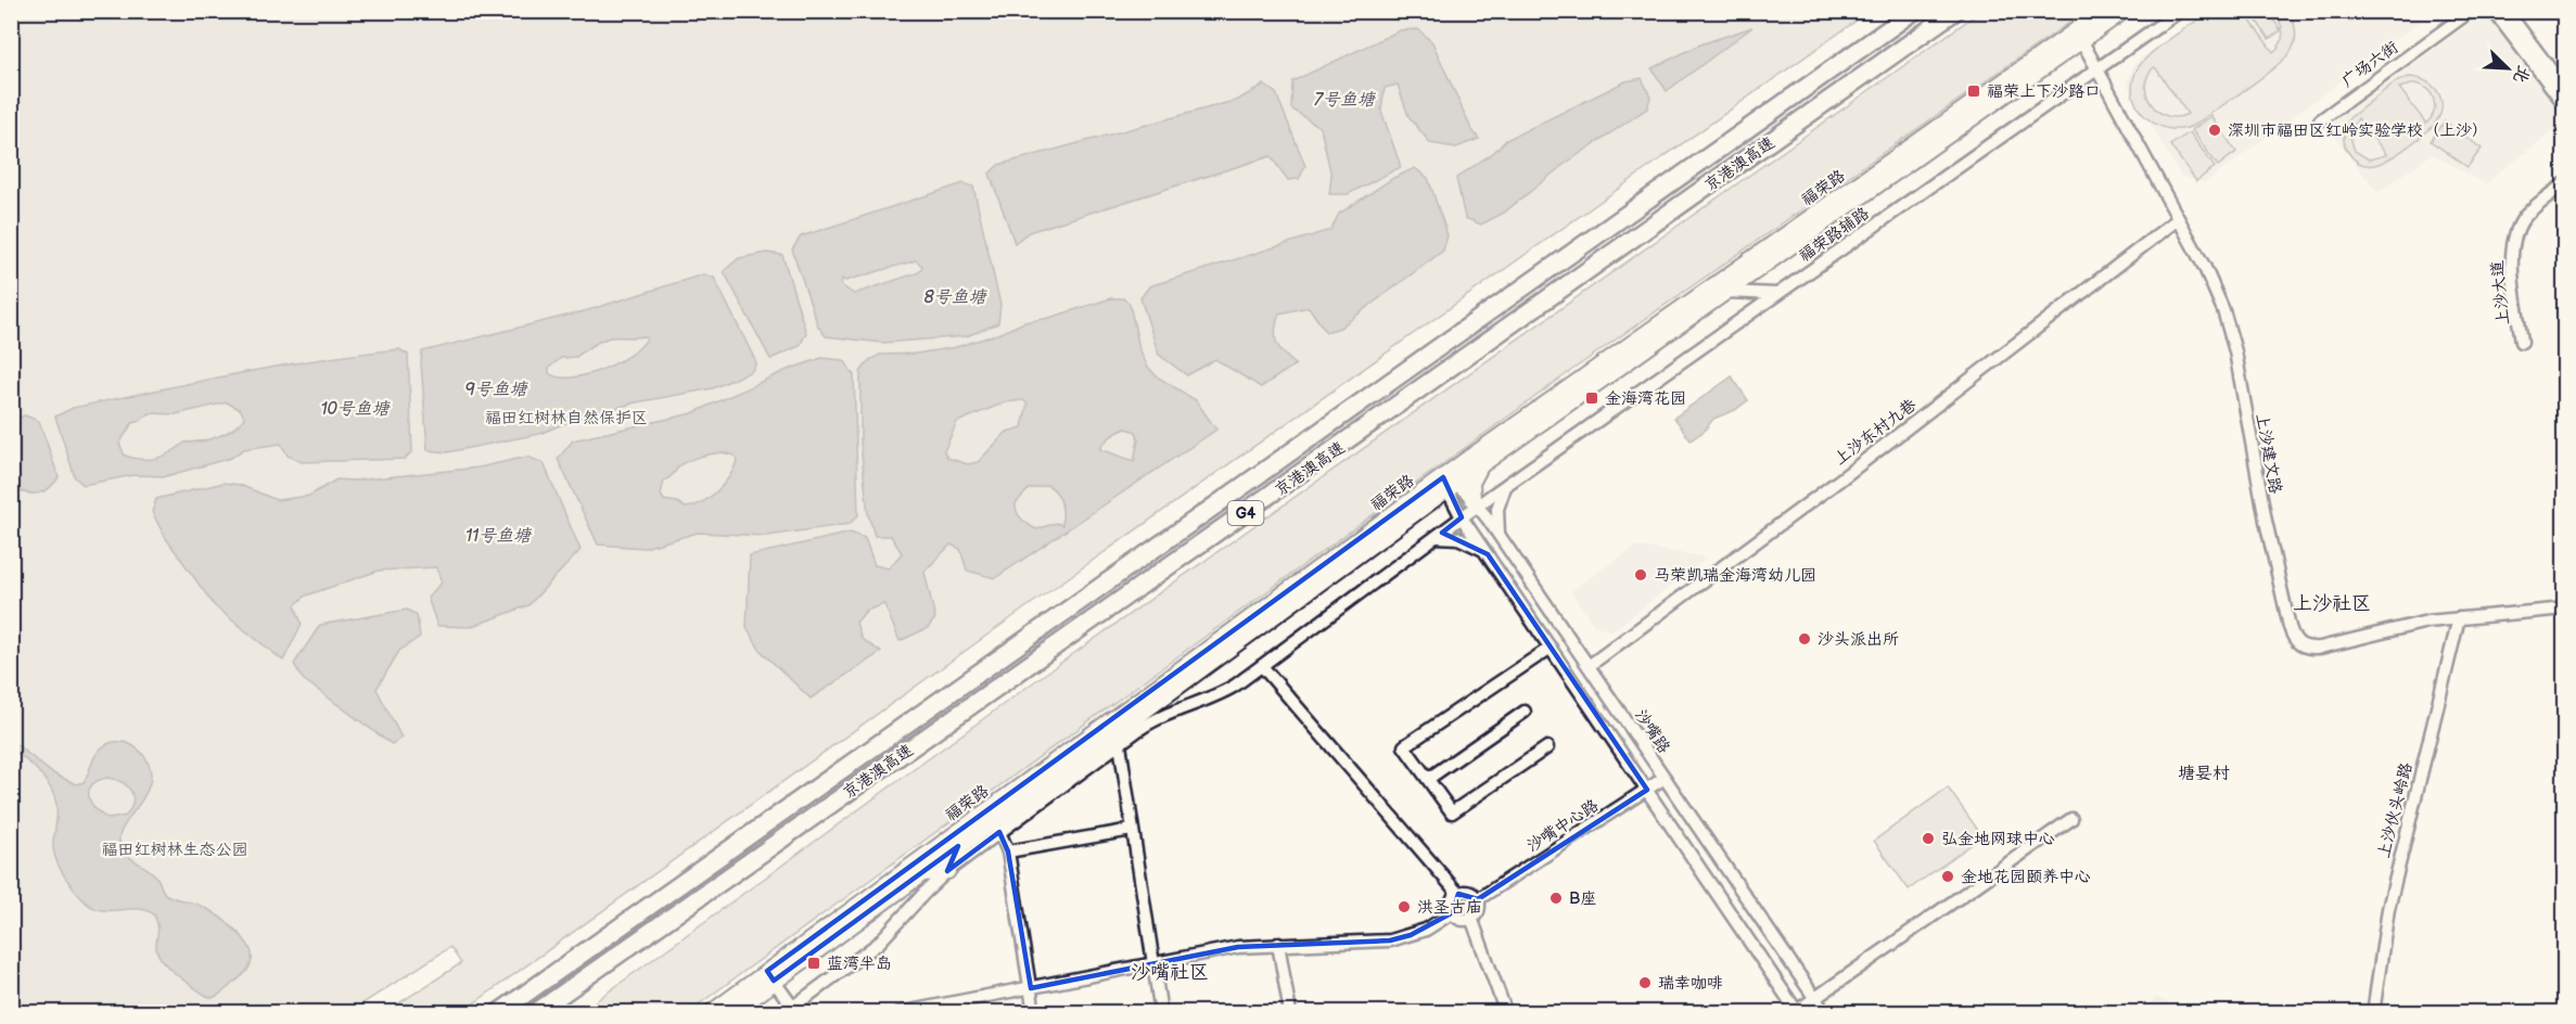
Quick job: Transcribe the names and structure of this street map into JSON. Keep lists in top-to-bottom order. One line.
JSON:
{"streets":{"highway":["京港澳高速","G4"],"main road":["福荣路"],"street":["广场六街","福荣路辅路","上沙大道","上沙东村九巷","上沙建文路","沙嘴路","上沙伙头岭路","沙嘴中心路"]},"crossings":[["福荣路","福荣路辅路"],["福荣路","上沙建文路"],["福荣路","沙嘴路"],["福荣路辅路","上沙建文路"],["福荣路辅路","沙嘴路"],["上沙东村九巷","上沙建文路"],["上沙东村九巷","沙嘴路"],["上沙建文路","上沙伙头岭路"],["沙嘴路","沙嘴中心路"]],"districts":["上沙社区","塘妟村","沙嘴社区"],"water":["7号鱼塘","8号鱼塘","9号鱼塘","10号鱼塘","11号鱼塘"],"parks":["福田红树林自然保护区","福田红树林生态公园"],"places":{"transit":["福荣上下沙路口","金海湾花园","蓝湾半岛"],"other":["深圳市福田区红岭实验学校（上沙）","马荣凯瑞金海湾幼儿园","沙头派出所","弘金地网球中心","金地花园颐养中心","B座","洪圣古庙","瑞幸咖啡"]},"north":"bottom right"}
